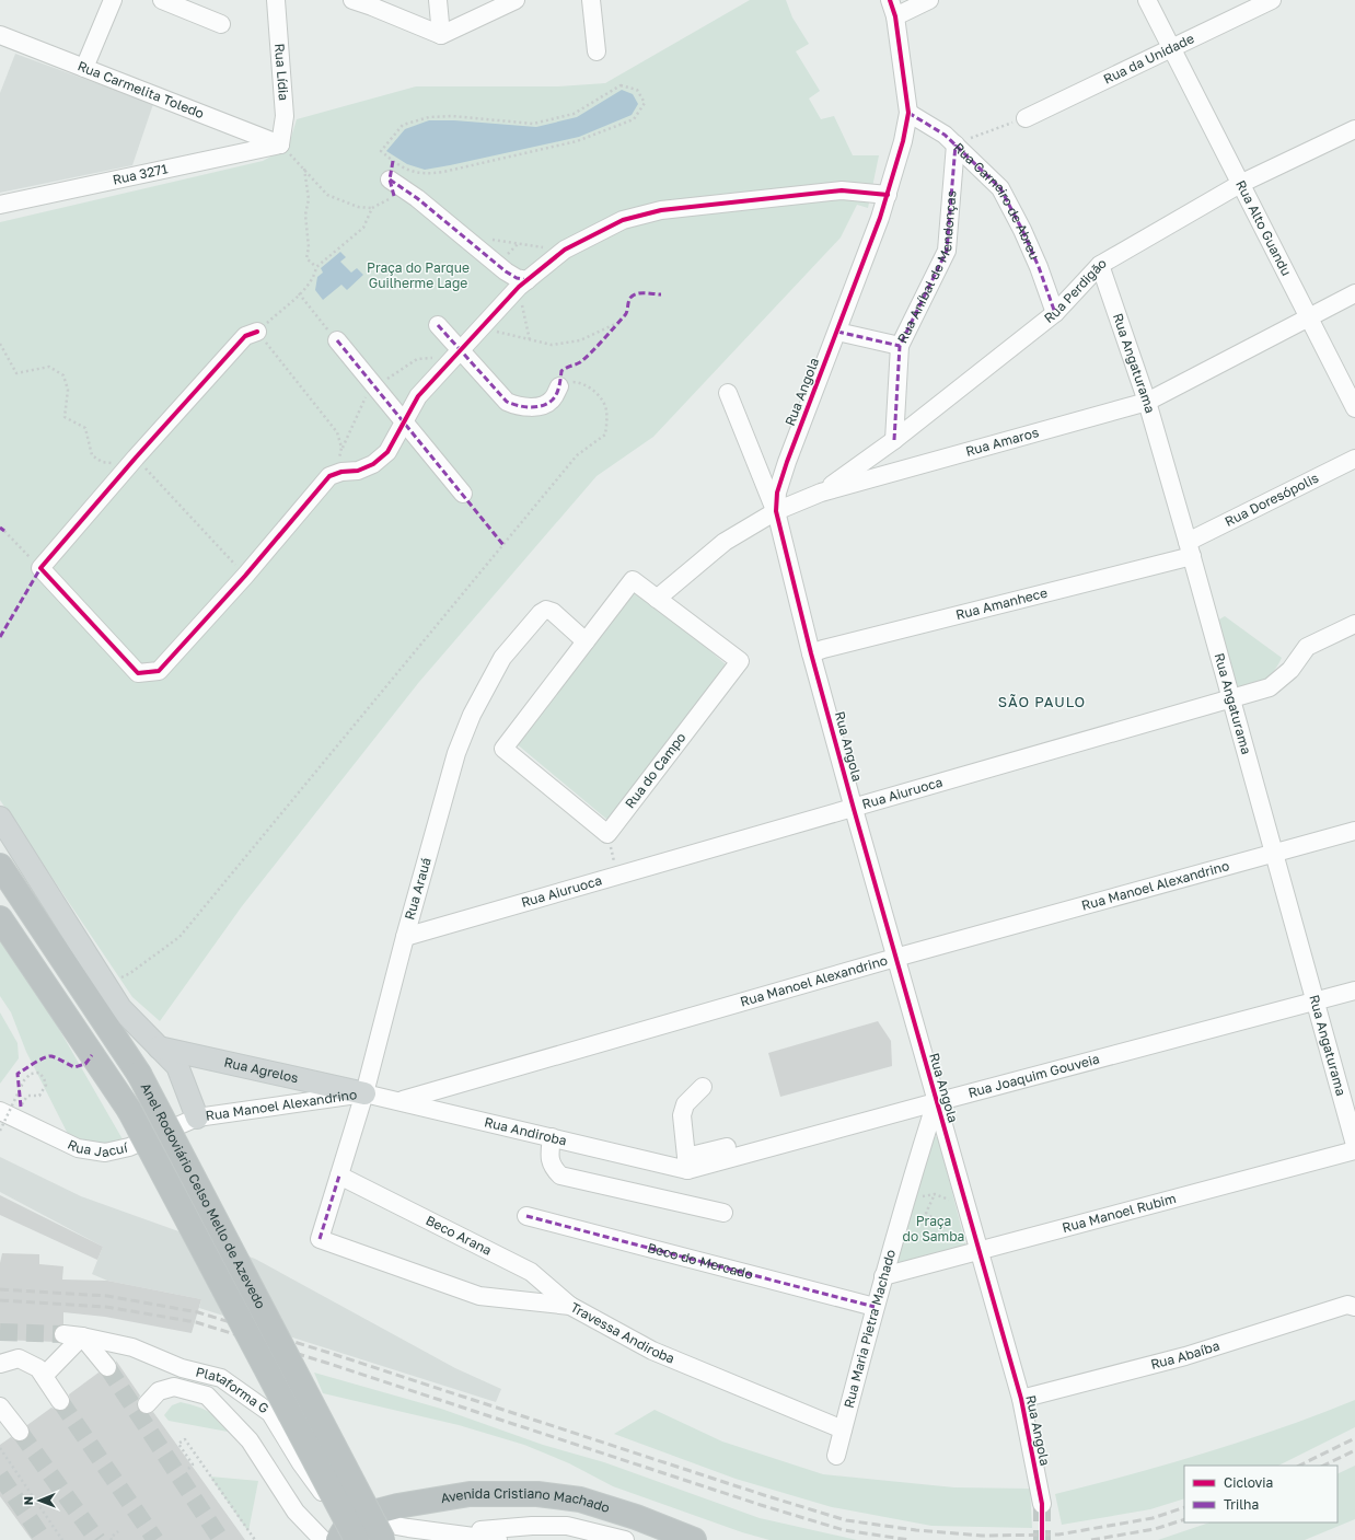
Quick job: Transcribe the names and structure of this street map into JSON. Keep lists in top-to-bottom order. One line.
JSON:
{"streets":{"highway":["Anel Rodoviário Celso Mello de Azevedo","Avenida Cristiano Machado"],"main road":["Rua Agrelos"],"street":["Rua da Unidade","Rua Lídia","Rua Carmelita Toledo","Rua 3271","Rua Carneiro de Abreu","Rua Alto Guandu","Rua Aníbal de Mendonças","Rua Perdigão","Rua Angaturama","Rua Angola","Rua Amaros","Rua Doresópolis","Rua Amanhece","Rua do Campo","Rua Aiuruoca","Rua Manoel Alexandrino","Rua Arauá","Rua Joaquim Gouveia","Rua Andiroba","Rua Jacuí","Rua Manoel Rubim","Beco Arana","Beco do Mercado","Rua Maria Pietra Machado","Travessa Andiroba","Rua Abaíba","Plataforma G"]},"crossings":[["Rua da Unidade","Rua Alto Guandu"],["Rua Lídia","Rua Carmelita Toledo"],["Rua Lídia","Rua 3271"],["Rua Carmelita Toledo","Rua 3271"],["Rua Carneiro de Abreu","Rua Aníbal de Mendonças"],["Rua Carneiro de Abreu","Rua Perdigão"],["Rua Carneiro de Abreu","Rua Angola"],["Rua Alto Guandu","Rua Perdigão"],["Rua Alto Guandu","Rua Amaros"],["Rua Aníbal de Mendonças","Rua Perdigão"],["Rua Perdigão","Rua Angaturama"],["Rua Perdigão","Rua Amaros"],["Rua Angaturama","Rua Amaros"],["Rua Angaturama","Rua Doresópolis"],["Rua Angaturama","Rua Amanhece"],["Rua Angaturama","Rua Aiuruoca"],["Rua Angaturama","Rua Manoel Alexandrino"],["Rua Angaturama","Rua Joaquim Gouveia"],["Rua Angola","Rua Amaros"],["Rua Angola","Rua Amanhece"],["Rua Angola","Rua Aiuruoca"],["Rua Angola","Rua Manoel Alexandrino"],["Rua Angola","Rua Joaquim Gouveia"],["Rua Angola","Rua Manoel Rubim"],["Rua Angola","Rua Maria Pietra Machado"],["Rua Angola","Rua Abaíba"],["Rua Amaros","Rua do Campo"],["Rua Doresópolis","Rua Amanhece"],["Rua do Campo","Rua Arauá"],["Rua Aiuruoca","Rua Arauá"],["Rua Manoel Alexandrino","Rua Arauá"],["Rua Manoel Alexandrino","Rua Agrelos"],["Rua Manoel Alexandrino","Rua Andiroba"],["Rua Manoel Alexandrino","Rua Jacuí"],["Rua Arauá","Rua Agrelos"],["Rua Arauá","Rua Andiroba"],["Rua Arauá","Beco Arana"],["Rua Arauá","Travessa Andiroba"],["Rua Agrelos","Rua Andiroba"],["Rua Joaquim Gouveia","Rua Andiroba"],["Rua Joaquim Gouveia","Rua Maria Pietra Machado"],["Anel Rodoviário Celso Mello de Azevedo","Plataforma G"],["Anel Rodoviário Celso Mello de Azevedo","Avenida Cristiano Machado"],["Rua Manoel Rubim","Rua Maria Pietra Machado"],["Beco Arana","Travessa Andiroba"],["Beco do Mercado","Rua Maria Pietra Machado"],["Rua Maria Pietra Machado","Travessa Andiroba"],["Plataforma G","Avenida Cristiano Machado"]],"districts":["SÃO PAULO"],"parks":["Praça do Parque Guilherme Lage","Praça do Samba"],"legend":["Ciclovia","Trilha"],"north":"left"}
